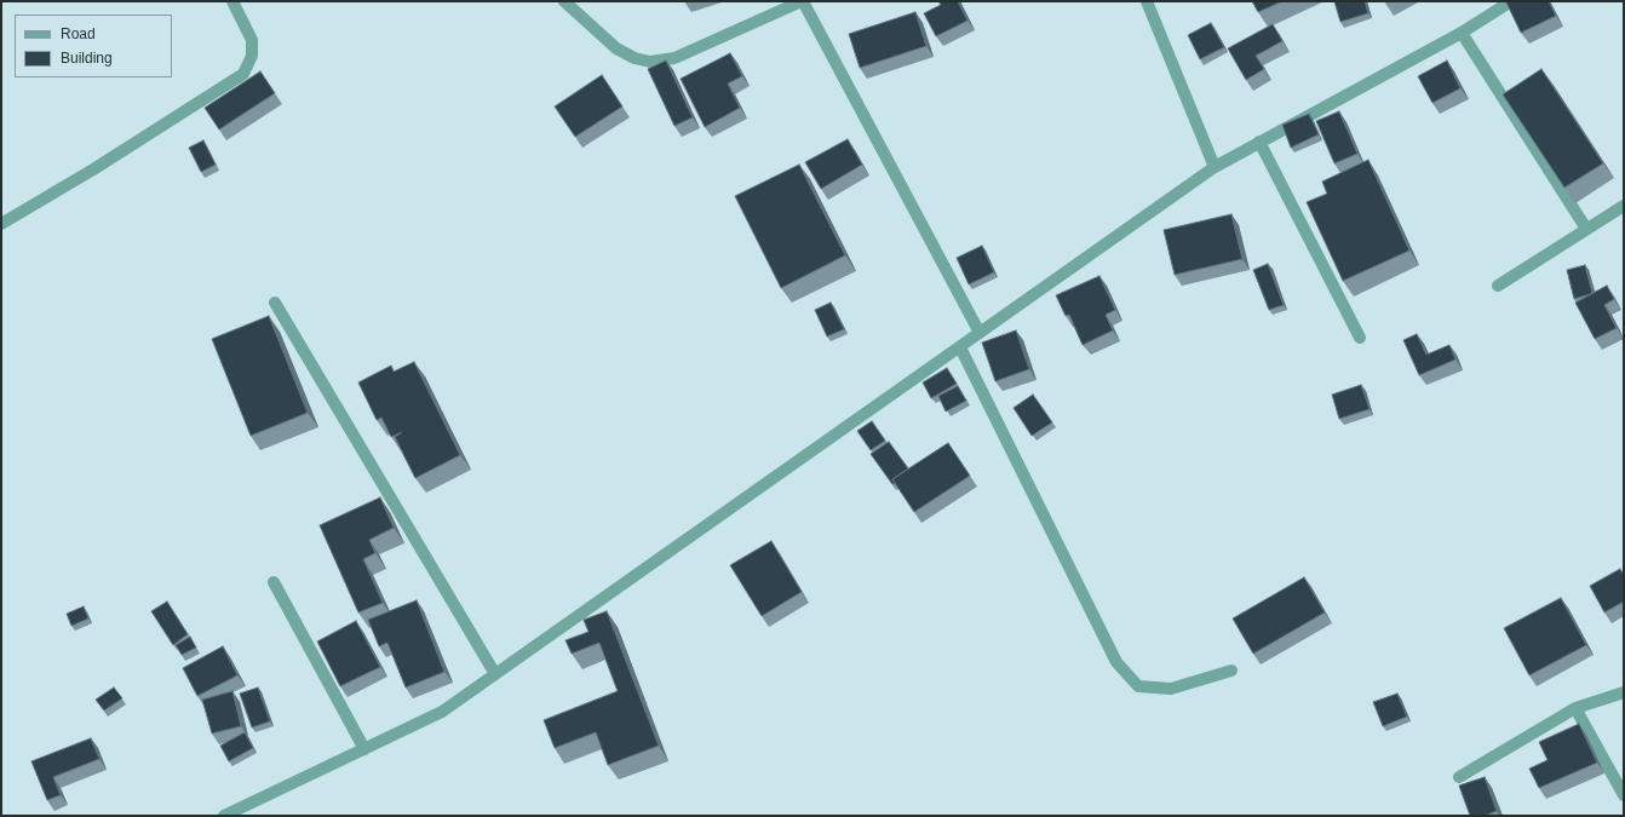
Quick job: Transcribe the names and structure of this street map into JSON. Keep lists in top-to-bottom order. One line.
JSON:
{"legend":["Road","Building"]}
